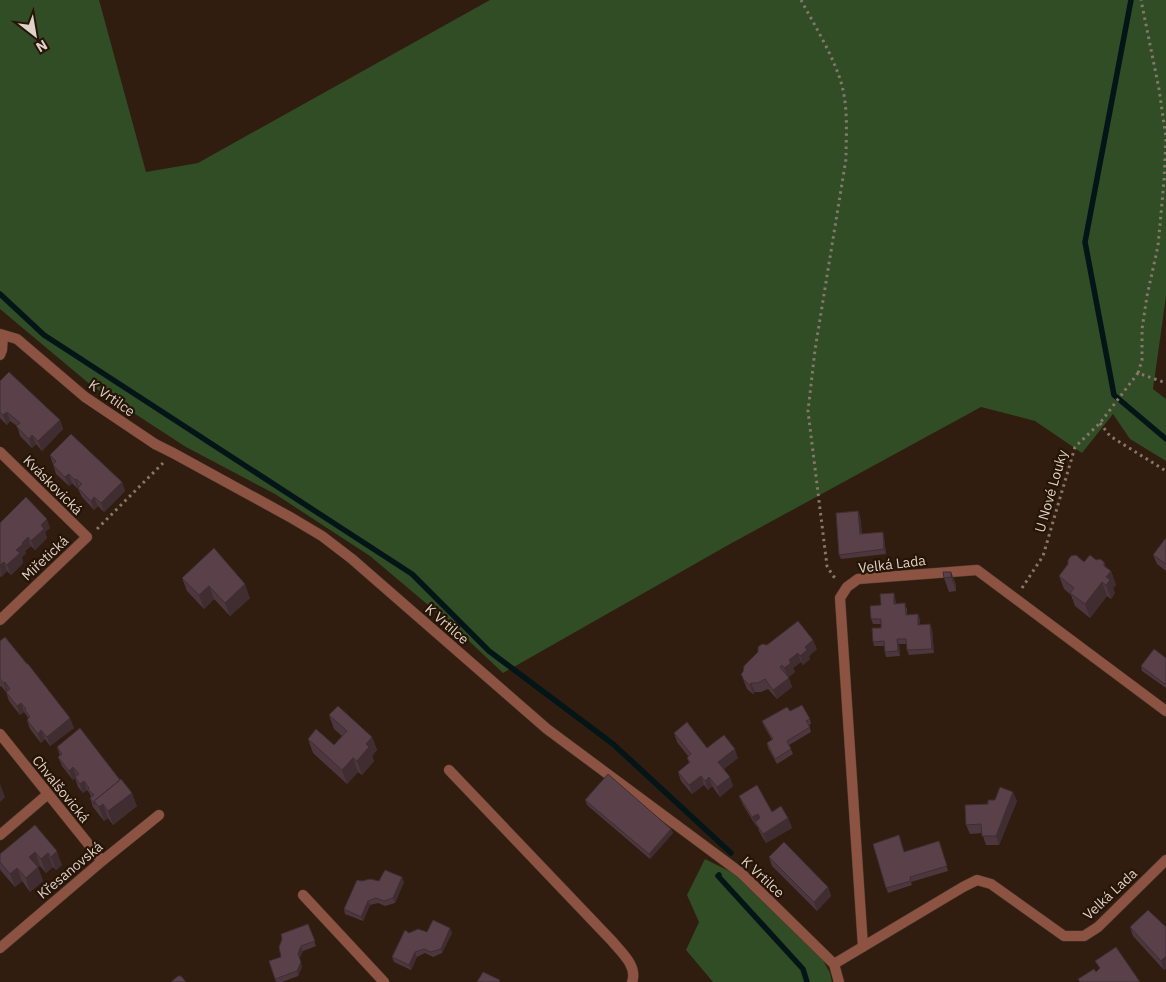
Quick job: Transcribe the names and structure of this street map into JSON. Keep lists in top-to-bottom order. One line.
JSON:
{"streets":{"street":["K Vrtilce","Kváskovická","Miřetická","Velká Lada","Chvalšovická","Křesanovská"],"path":["U Nové Louky"]},"crossings":[["K Vrtilce","Velká Lada"],["Kváskovická","Miřetická"],["U Nové Louky","Velká Lada"],["Chvalšovická","Křesanovská"]],"north":"bottom right"}
